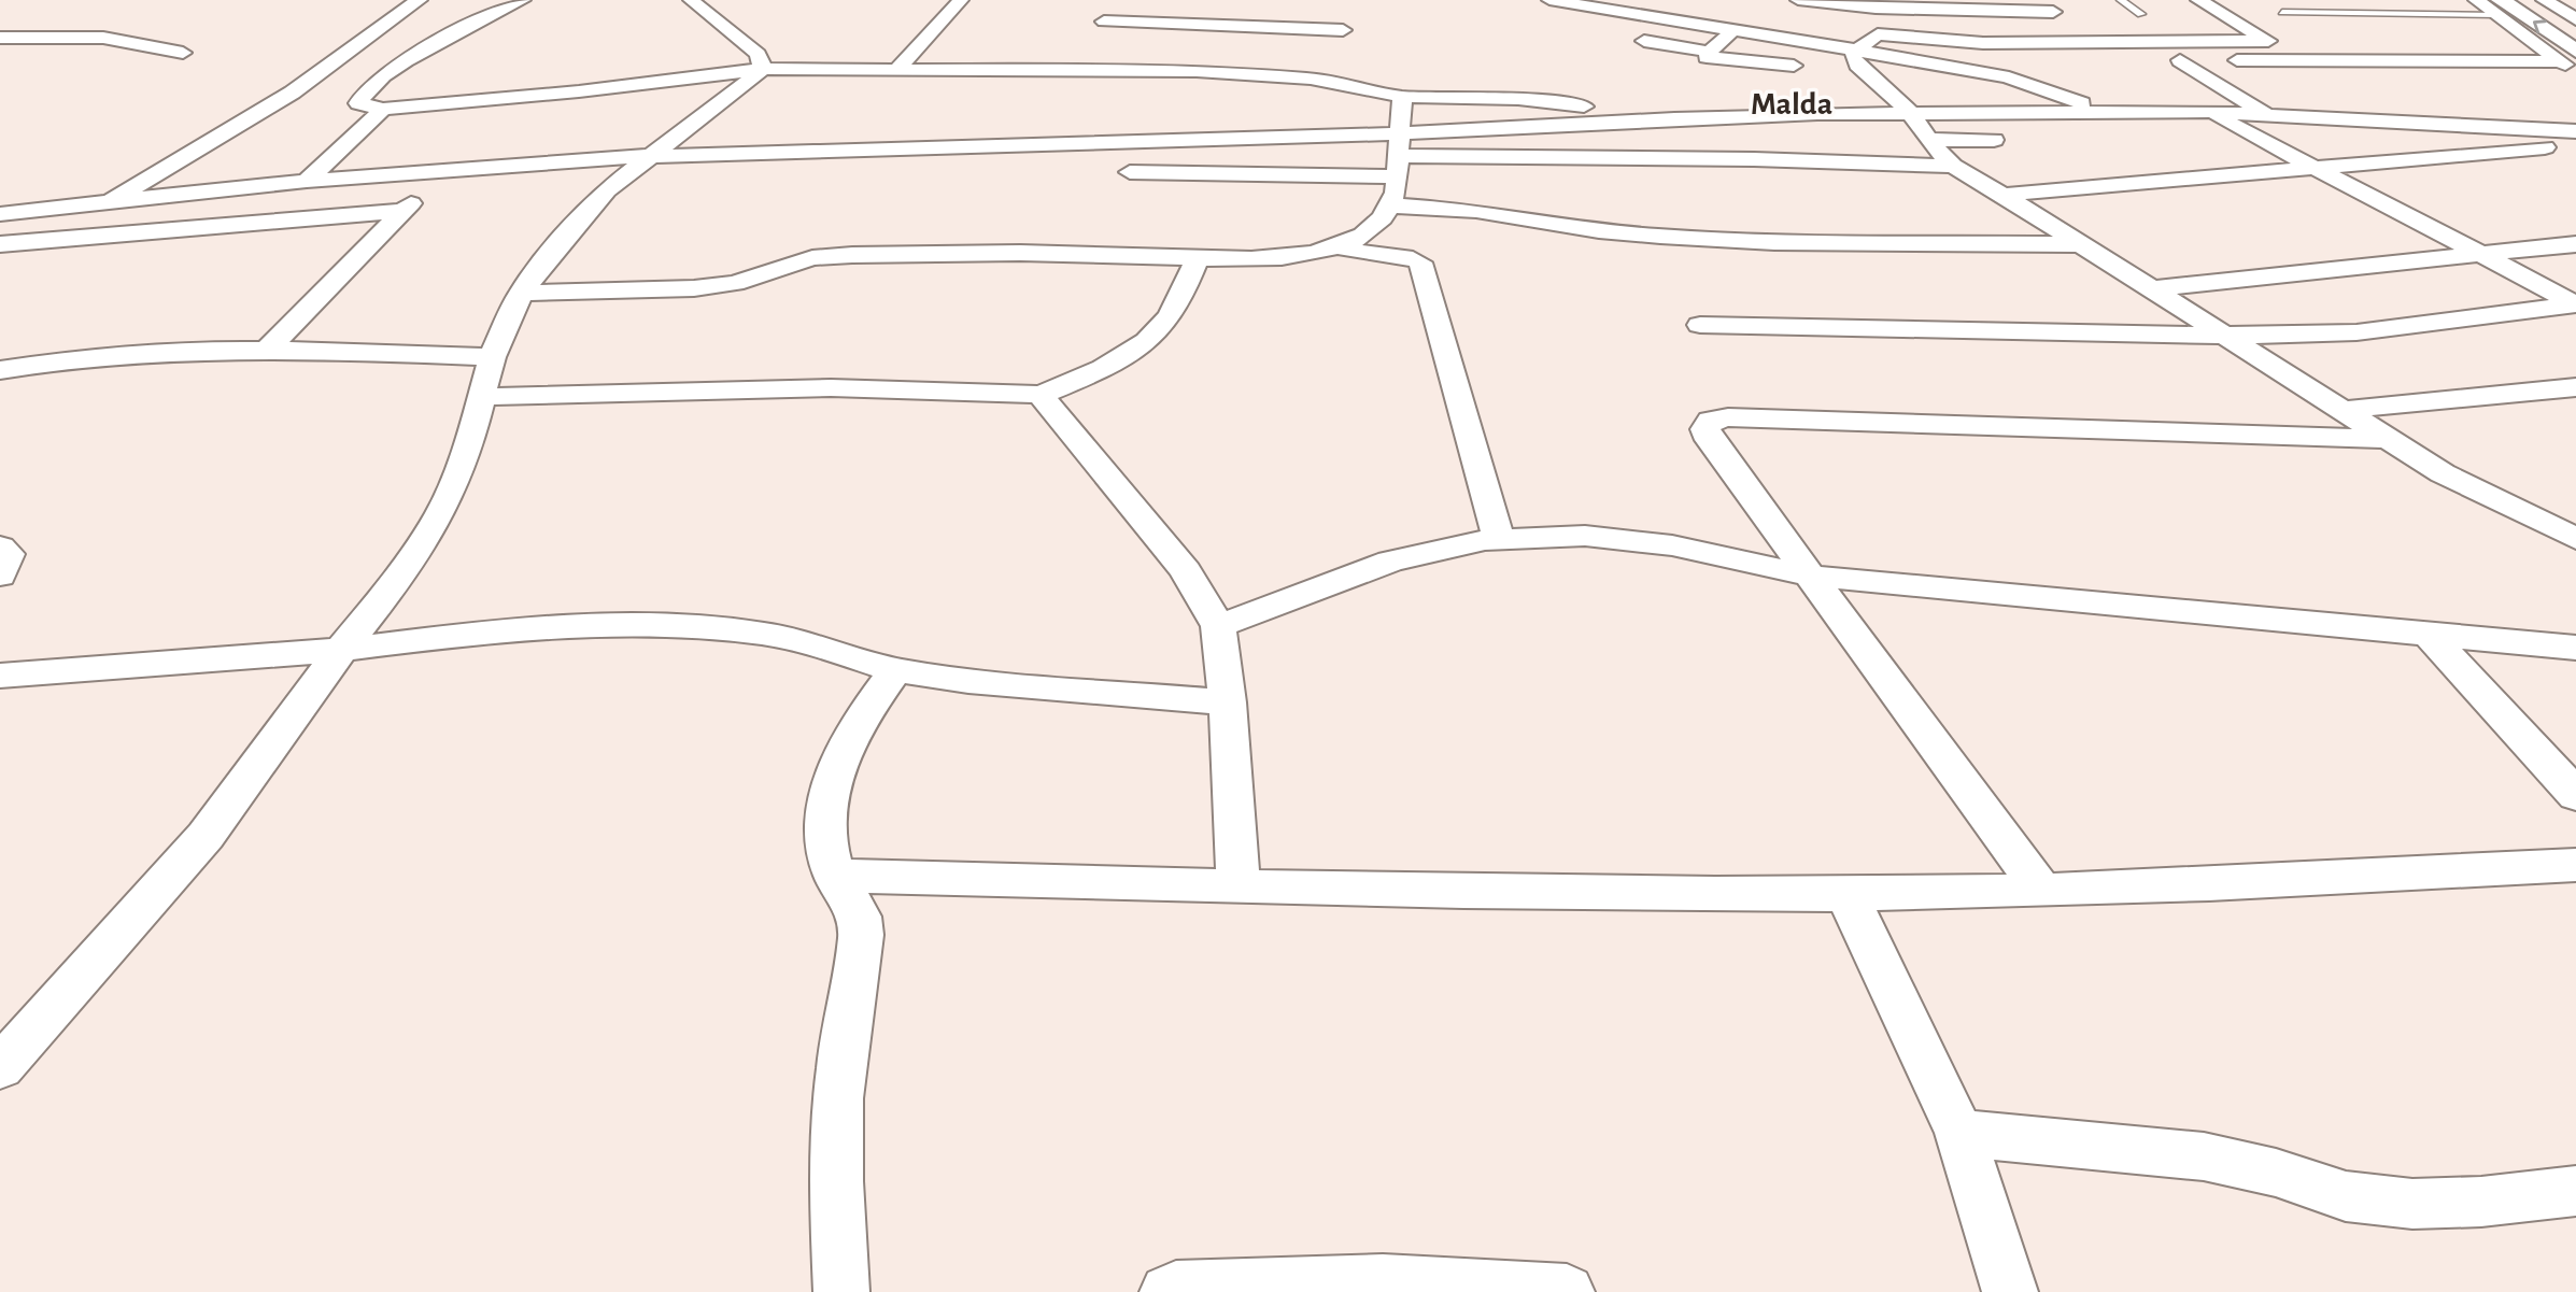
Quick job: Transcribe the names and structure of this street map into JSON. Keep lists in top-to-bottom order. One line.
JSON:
{"districts":["Malda"]}
